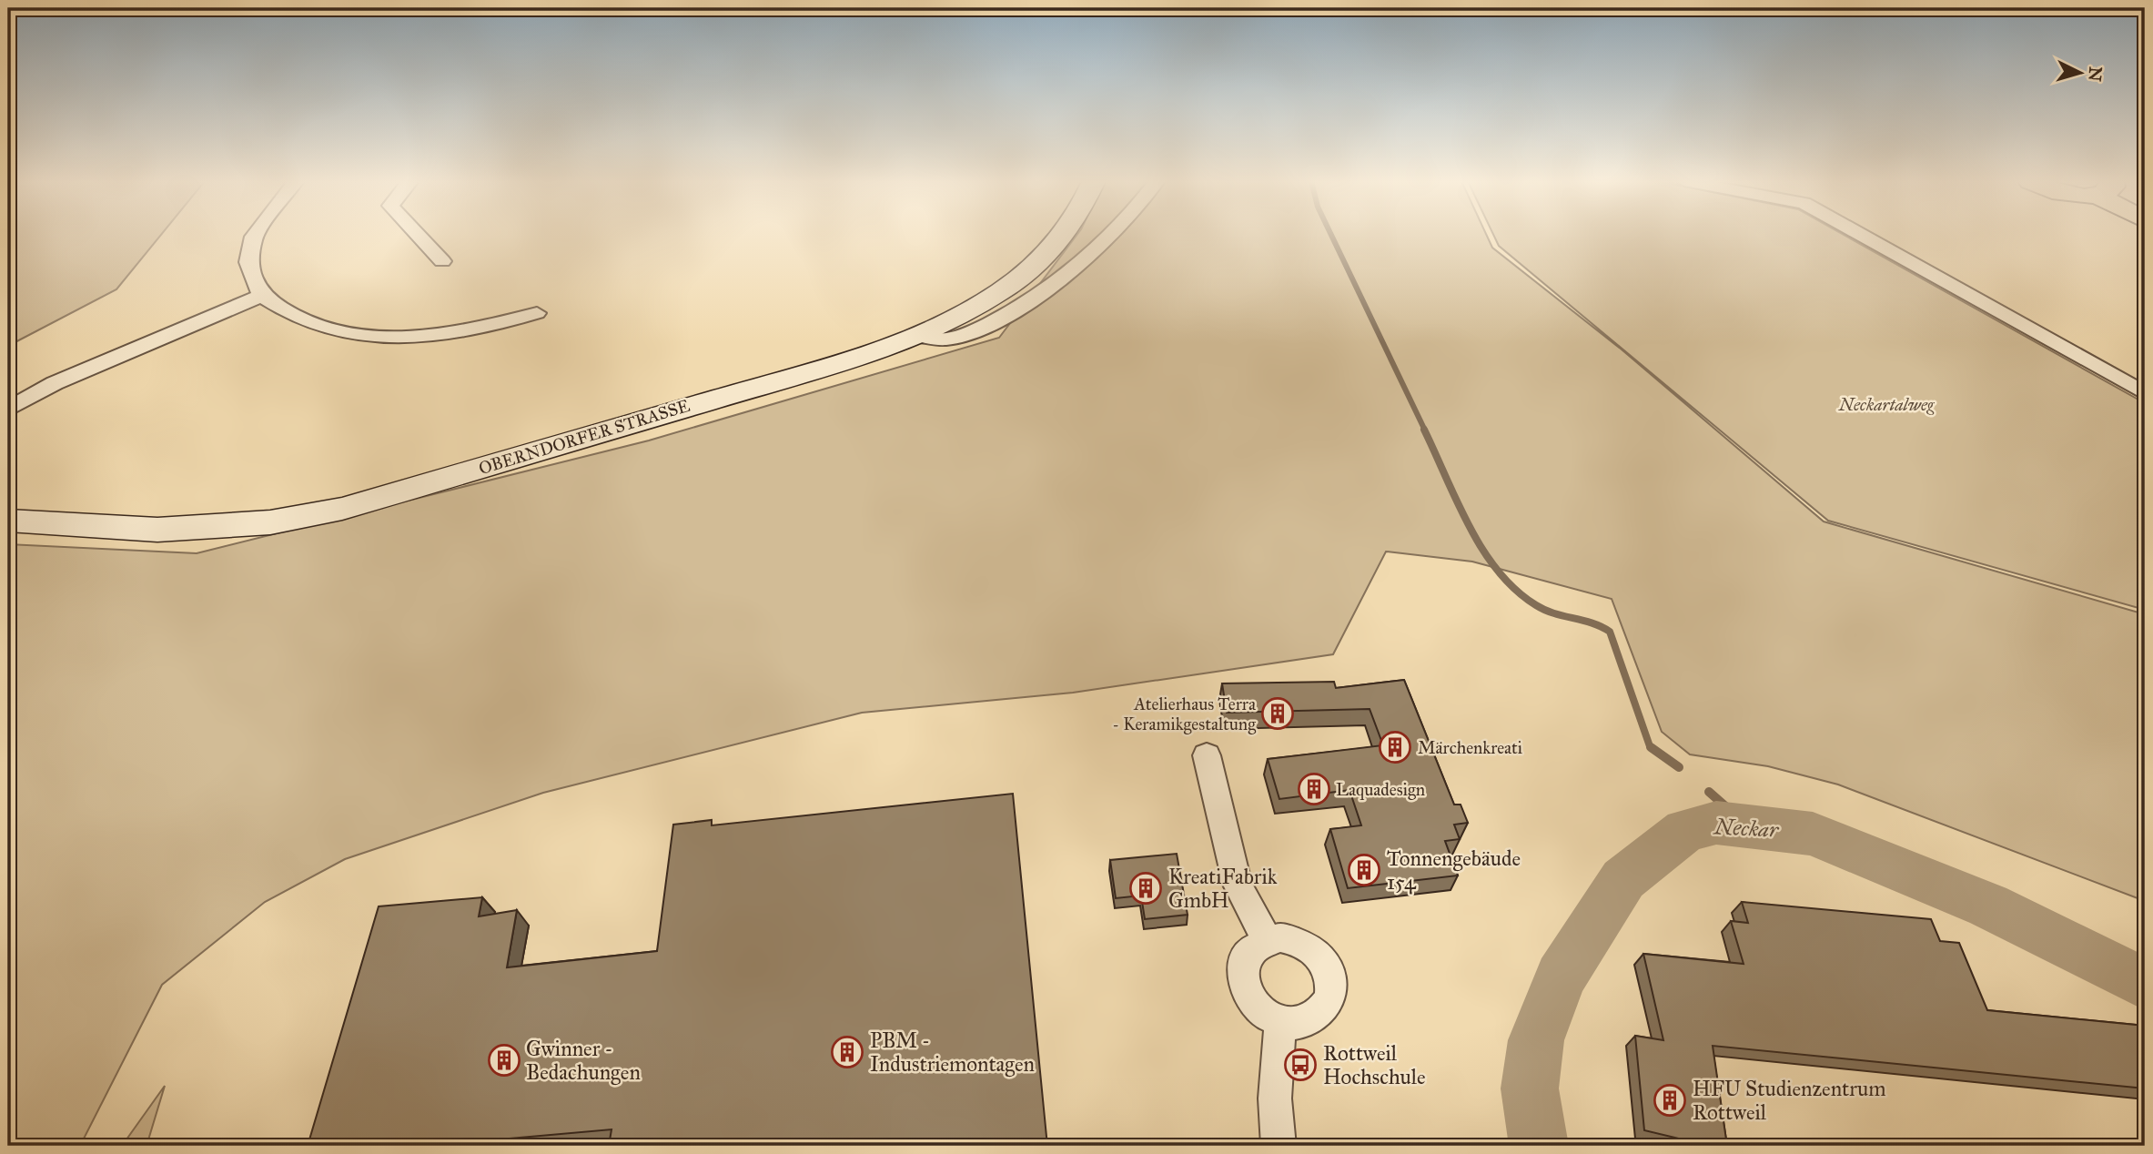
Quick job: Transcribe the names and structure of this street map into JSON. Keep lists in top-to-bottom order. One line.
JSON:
{"streets":{"street":["OBERNDORFER STRASSE"]},"water":["Neckar"],"parks":["Neckartalweg"],"places":{"building":["Atelierhaus Terra - Keramikgestaltung","Märchenkreati","Laquadesign","Tonnengebäude 154","KreatiFabrik GmbH","PBM - Industriemontagen","Gwinner - Bedachungen","HFU Studienzentrum Rottweil"],"bus stop":["Rottweil Hochschule"]},"north":"right"}
